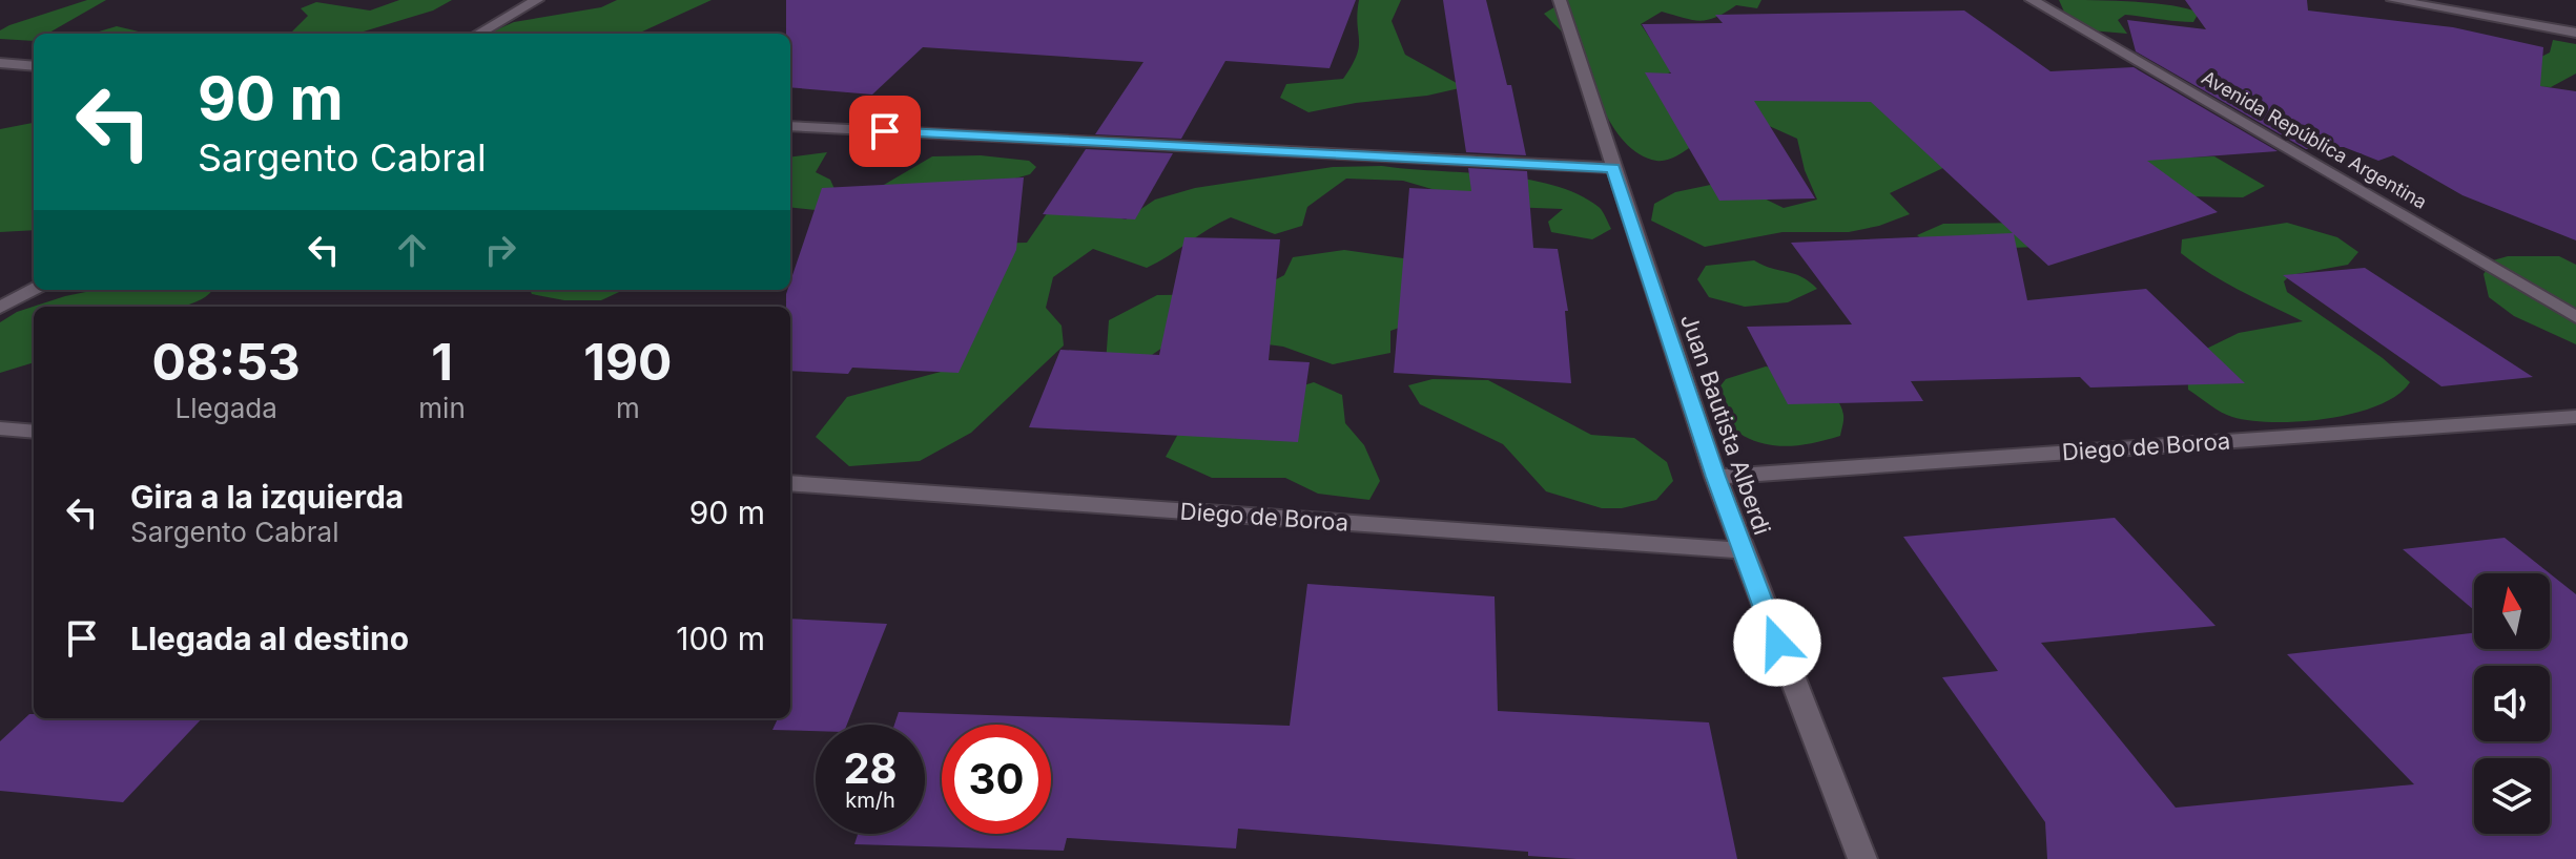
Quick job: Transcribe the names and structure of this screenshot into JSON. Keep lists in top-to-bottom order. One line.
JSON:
{"streets":{"street":["Avenida República Argentina","Juan Bautista Alberdi","Diego de Boroa"]},"crossings":[["Juan Bautista Alberdi","Diego de Boroa"]],"north":"top","page":{"turn":["90 m","Sargento Cabral"],"eta":["08:53","Llegada","1","min","190","m"],"list":[{"name":"Gira a la izquierda","note":"Sargento Cabral","value":"90 m"},{"name":"Llegada al destino","value":"100 m"}],"speed":"28 km/h","limit":"30"}}
